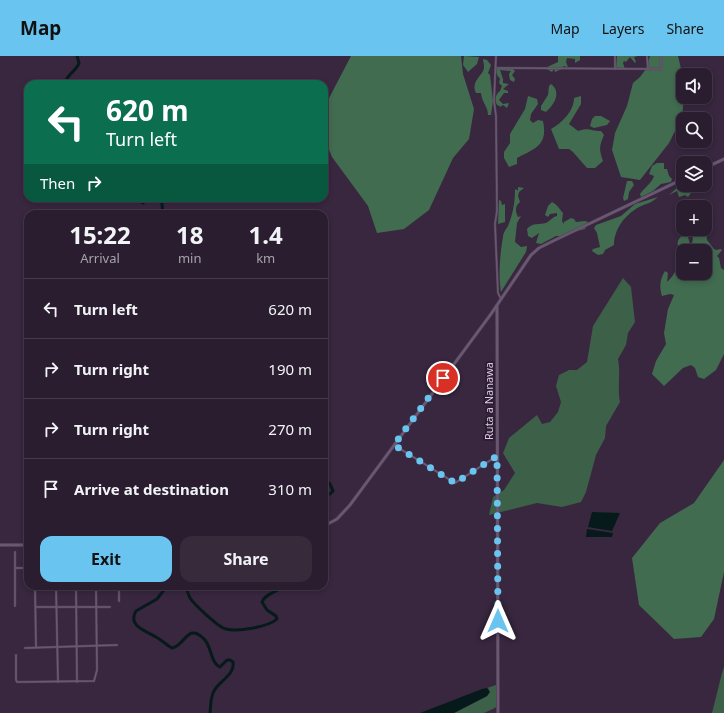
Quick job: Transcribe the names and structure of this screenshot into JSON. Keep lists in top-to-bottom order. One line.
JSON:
{"streets":{"street":["Ruta a Nanawa"]},"page":{"header":"Map","nav":["Map","Layers","Share"],"map_buttons":["+","−"],"turn":["620 m","Turn left"],"then":"Then","eta":["15:22","Arrival","18","min","1.4","km"],"list":[{"name":"Turn left","value":"620 m"},{"name":"Turn right","value":"190 m"},{"name":"Turn right","value":"270 m"},{"name":"Arrive at destination","value":"310 m"}],"buttons":["Exit","Share"]}}
